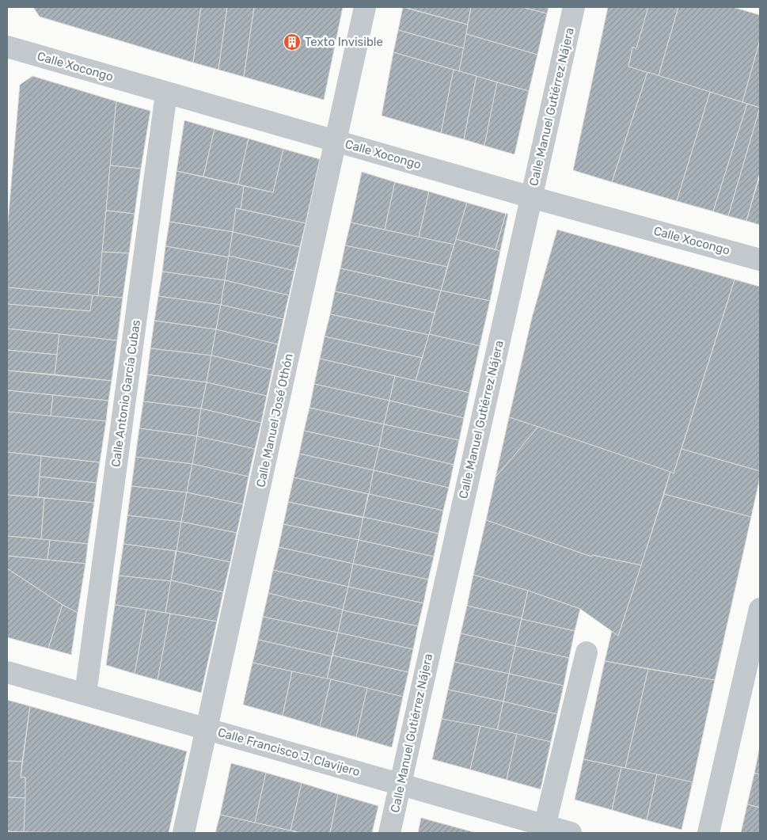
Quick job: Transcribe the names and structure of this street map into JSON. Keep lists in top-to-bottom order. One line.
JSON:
{"streets":{"street":["Calle Xocongo","Calle Manuel Gutiérrez Nájera","Calle Antonio García Cubas","Calle Manuel José Othón","Calle Francisco J. Clavijero"]},"crossings":[["Calle Xocongo","Calle Manuel Gutiérrez Nájera"],["Calle Xocongo","Calle Antonio García Cubas"],["Calle Xocongo","Calle Manuel José Othón"],["Calle Manuel Gutiérrez Nájera","Calle Francisco J. Clavijero"],["Calle Antonio García Cubas","Calle Francisco J. Clavijero"],["Calle Manuel José Othón","Calle Francisco J. Clavijero"]],"places":{"building":["Texto Invisible"]}}
